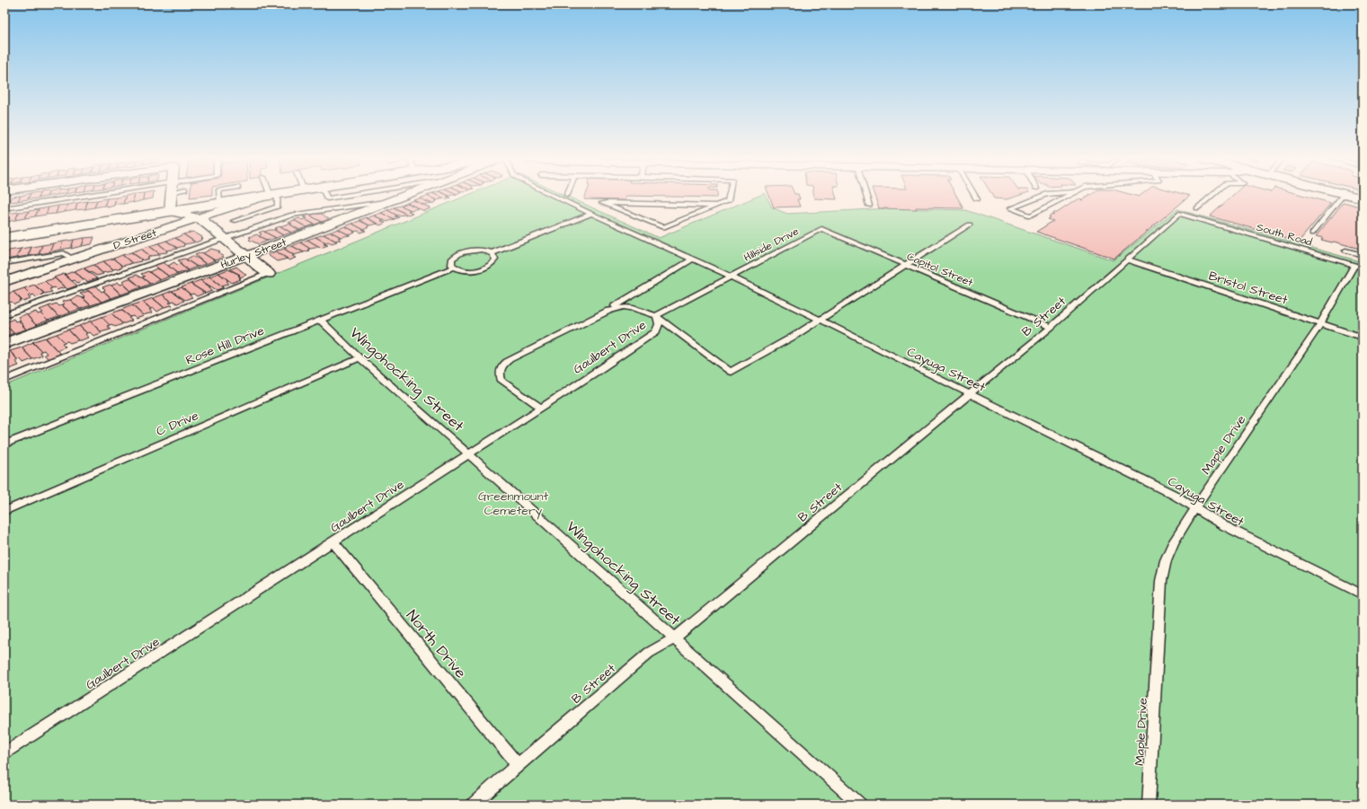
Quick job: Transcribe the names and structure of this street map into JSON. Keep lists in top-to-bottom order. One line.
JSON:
{"streets":{"street":["D Street","Hurley Street"],"lane":["South Road","Hillside Drive","Capitol Street","Bristol Street","B Street","Rose Hill Drive","Gaulbert Drive","Cayuga Street","Wingohocking Street","C Drive","Maple Drive","North Drive"]},"crossings":[["South Road","B Street"],["South Road","Maple Drive"],["Hillside Drive","Capitol Street"],["Hillside Drive","Gaulbert Drive"],["Hillside Drive","Cayuga Street"],["Capitol Street","B Street"],["Bristol Street","B Street"],["Bristol Street","Maple Drive"],["B Street","Cayuga Street"],["B Street","Wingohocking Street"],["B Street","North Drive"],["Rose Hill Drive","Wingohocking Street"],["Gaulbert Drive","Cayuga Street"],["Gaulbert Drive","Wingohocking Street"],["Gaulbert Drive","North Drive"],["Cayuga Street","Maple Drive"],["Wingohocking Street","C Drive"]],"parks":["Greenmount Cemetery"]}
